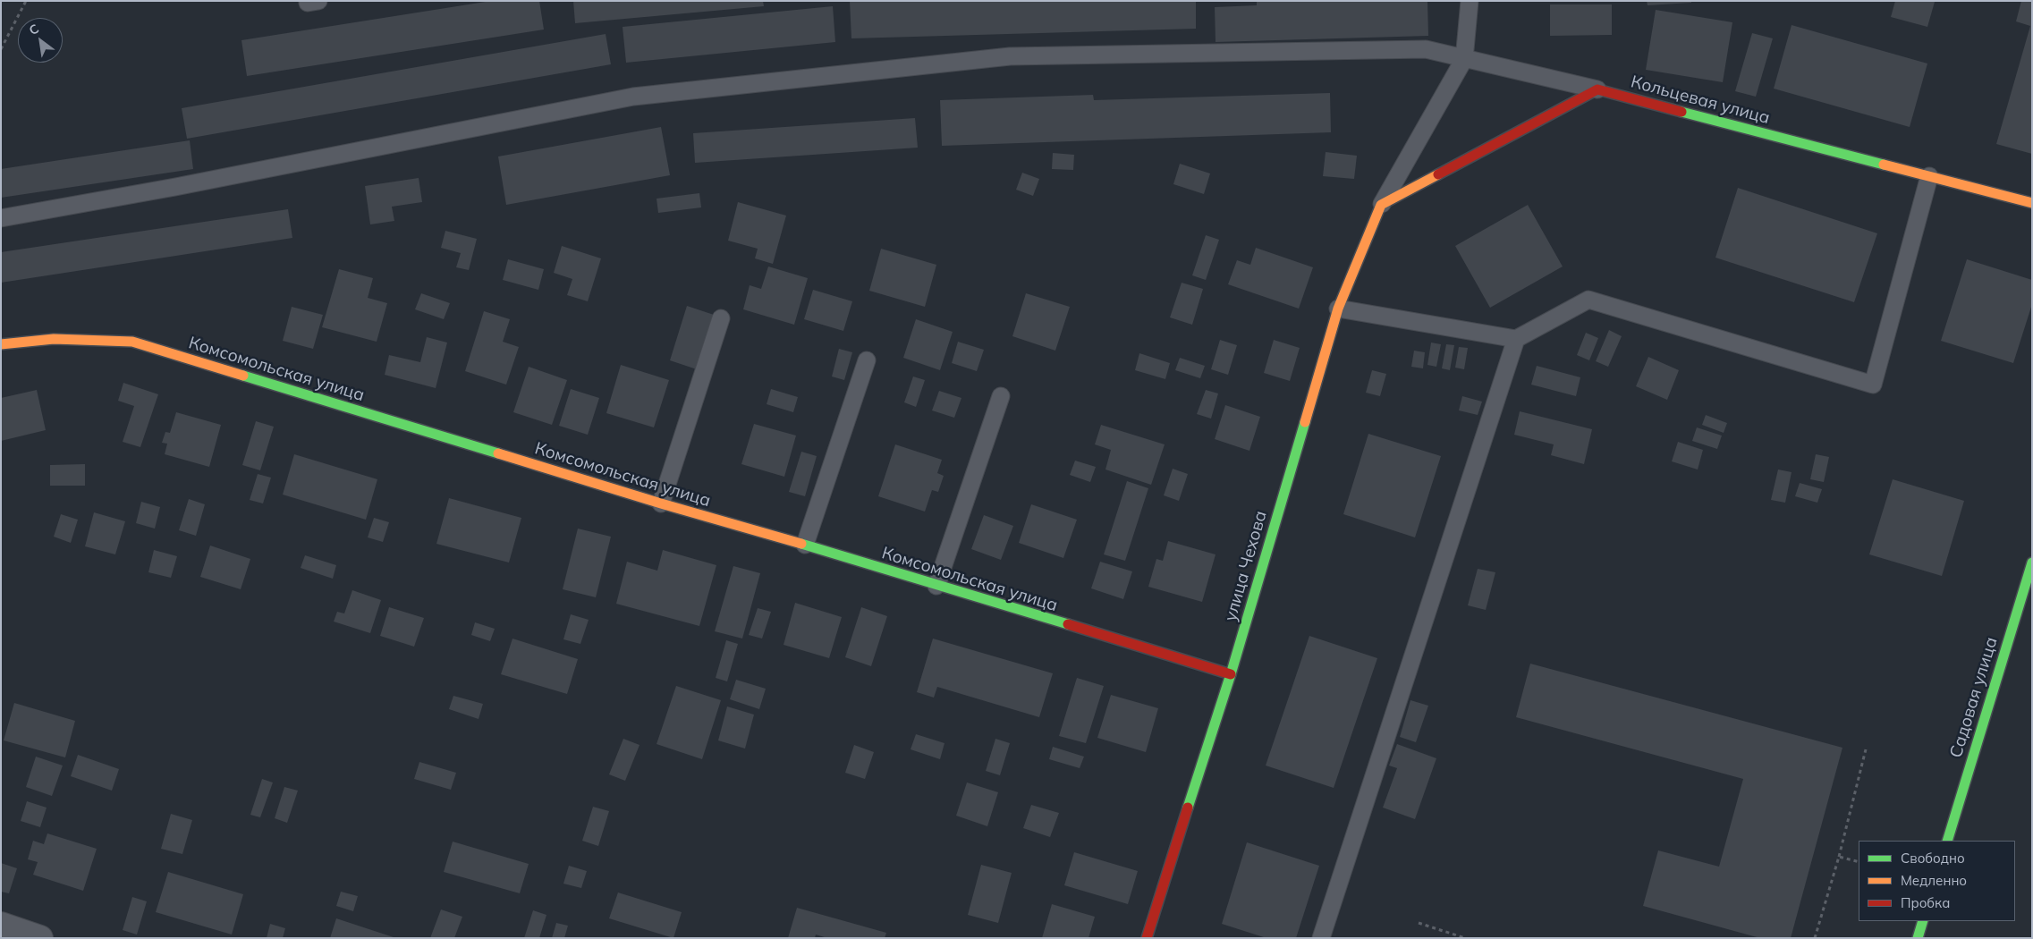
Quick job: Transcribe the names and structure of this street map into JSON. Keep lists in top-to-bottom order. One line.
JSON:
{"streets":{"street":["Кольцевая улица","Комсомольская улица","улица Чехова","Садовая улица"]},"crossings":[["Комсомольская улица","улица Чехова"]],"legend":["Свободно","Медленно","Пробка"],"north":"top left"}
